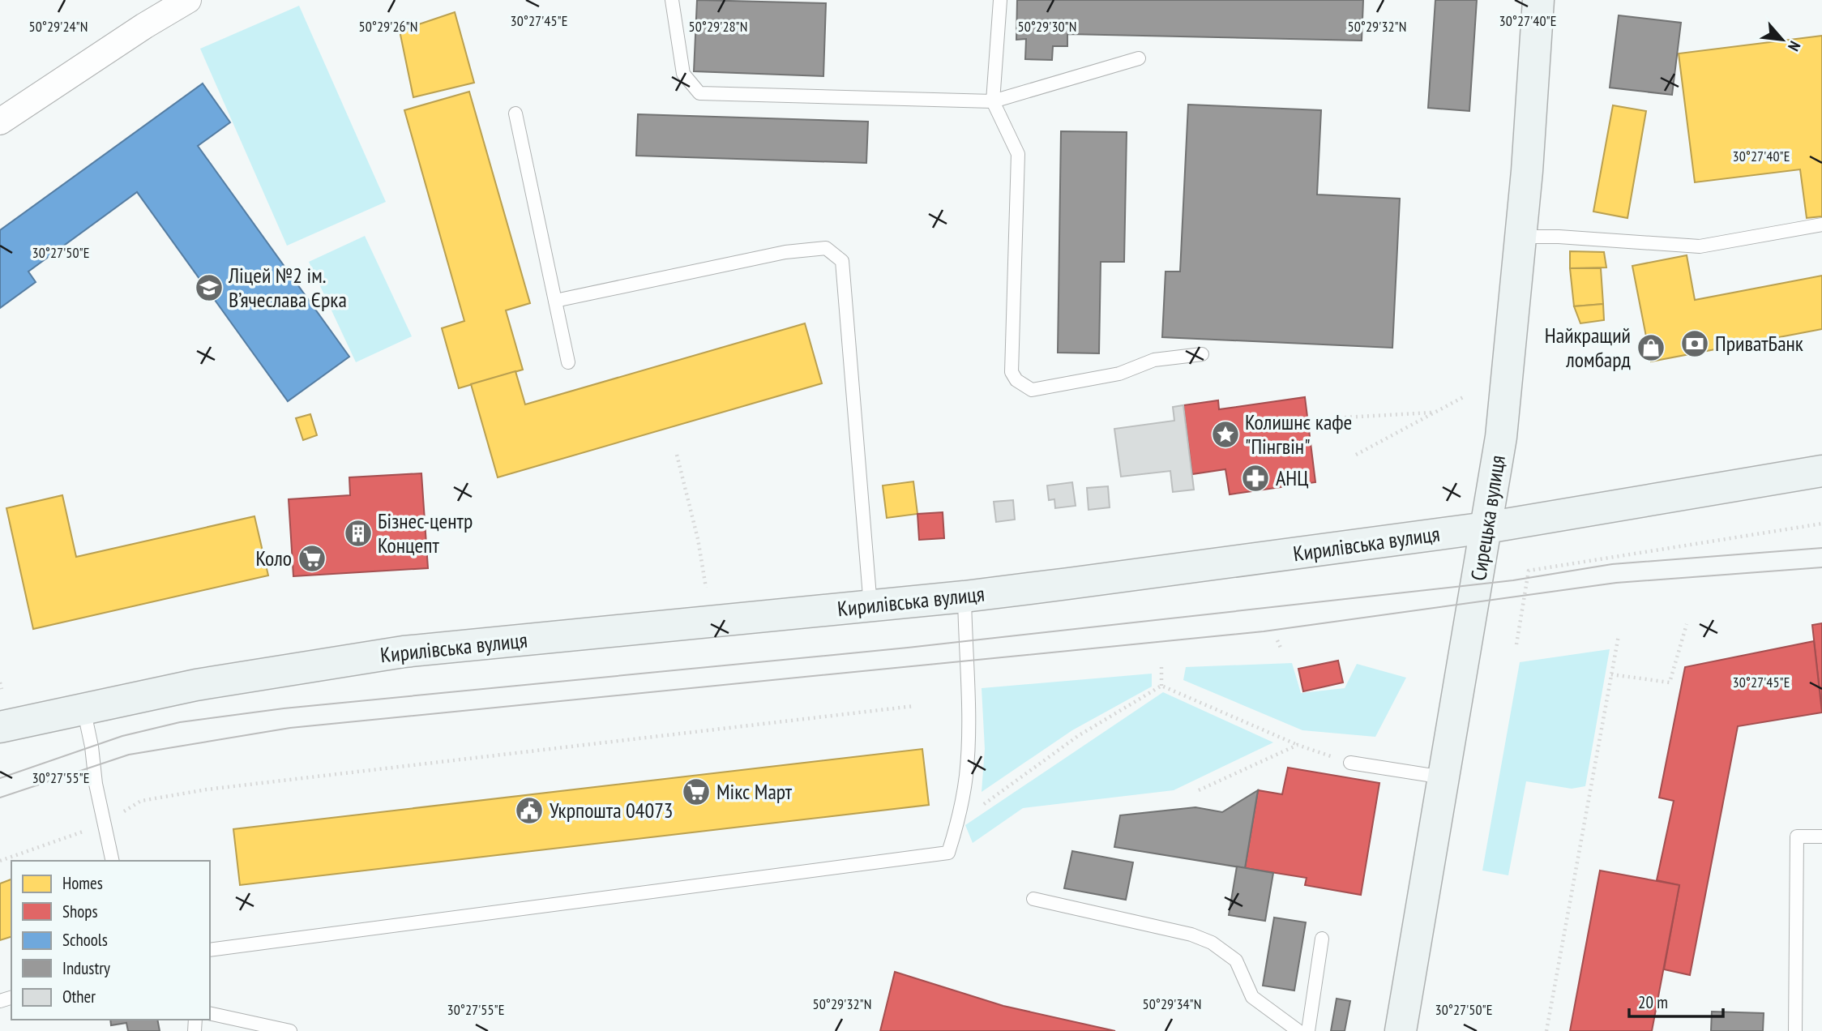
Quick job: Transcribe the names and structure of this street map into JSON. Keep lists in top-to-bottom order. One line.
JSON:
{"streets":{"main road":["Сирецька вулиця","Кирилівська вулиця"]},"crossings":[["Сирецька вулиця","Кирилівська вулиця"]],"places":{"school or university":["Ліцей №2 ім. В’ячеслава Єрка"],"bank":["ПриватБанк"],"shop":["Найкращий ломбард"],"place":["Колишнє кафе \"Пінгвін\""],"pharmacy":["АНЦ"],"building":["Бізнес-центр Концепт"],"supermarket":["Коло","Мікс Март"],"public building":["Укрпошта 04073"]},"legend":["Homes","Shops","Schools","Industry","Other"],"scale_bar":"20 m","north":"bottom right","coordinates":["30°27'40\"E","30°27'45\"E","50°29'24\"N","50°29'26\"N","50°29'28\"N","50°29'30\"N","50°29'32\"N","30°27'50\"E","30°27'55\"E","50°29'34\"N"]}
